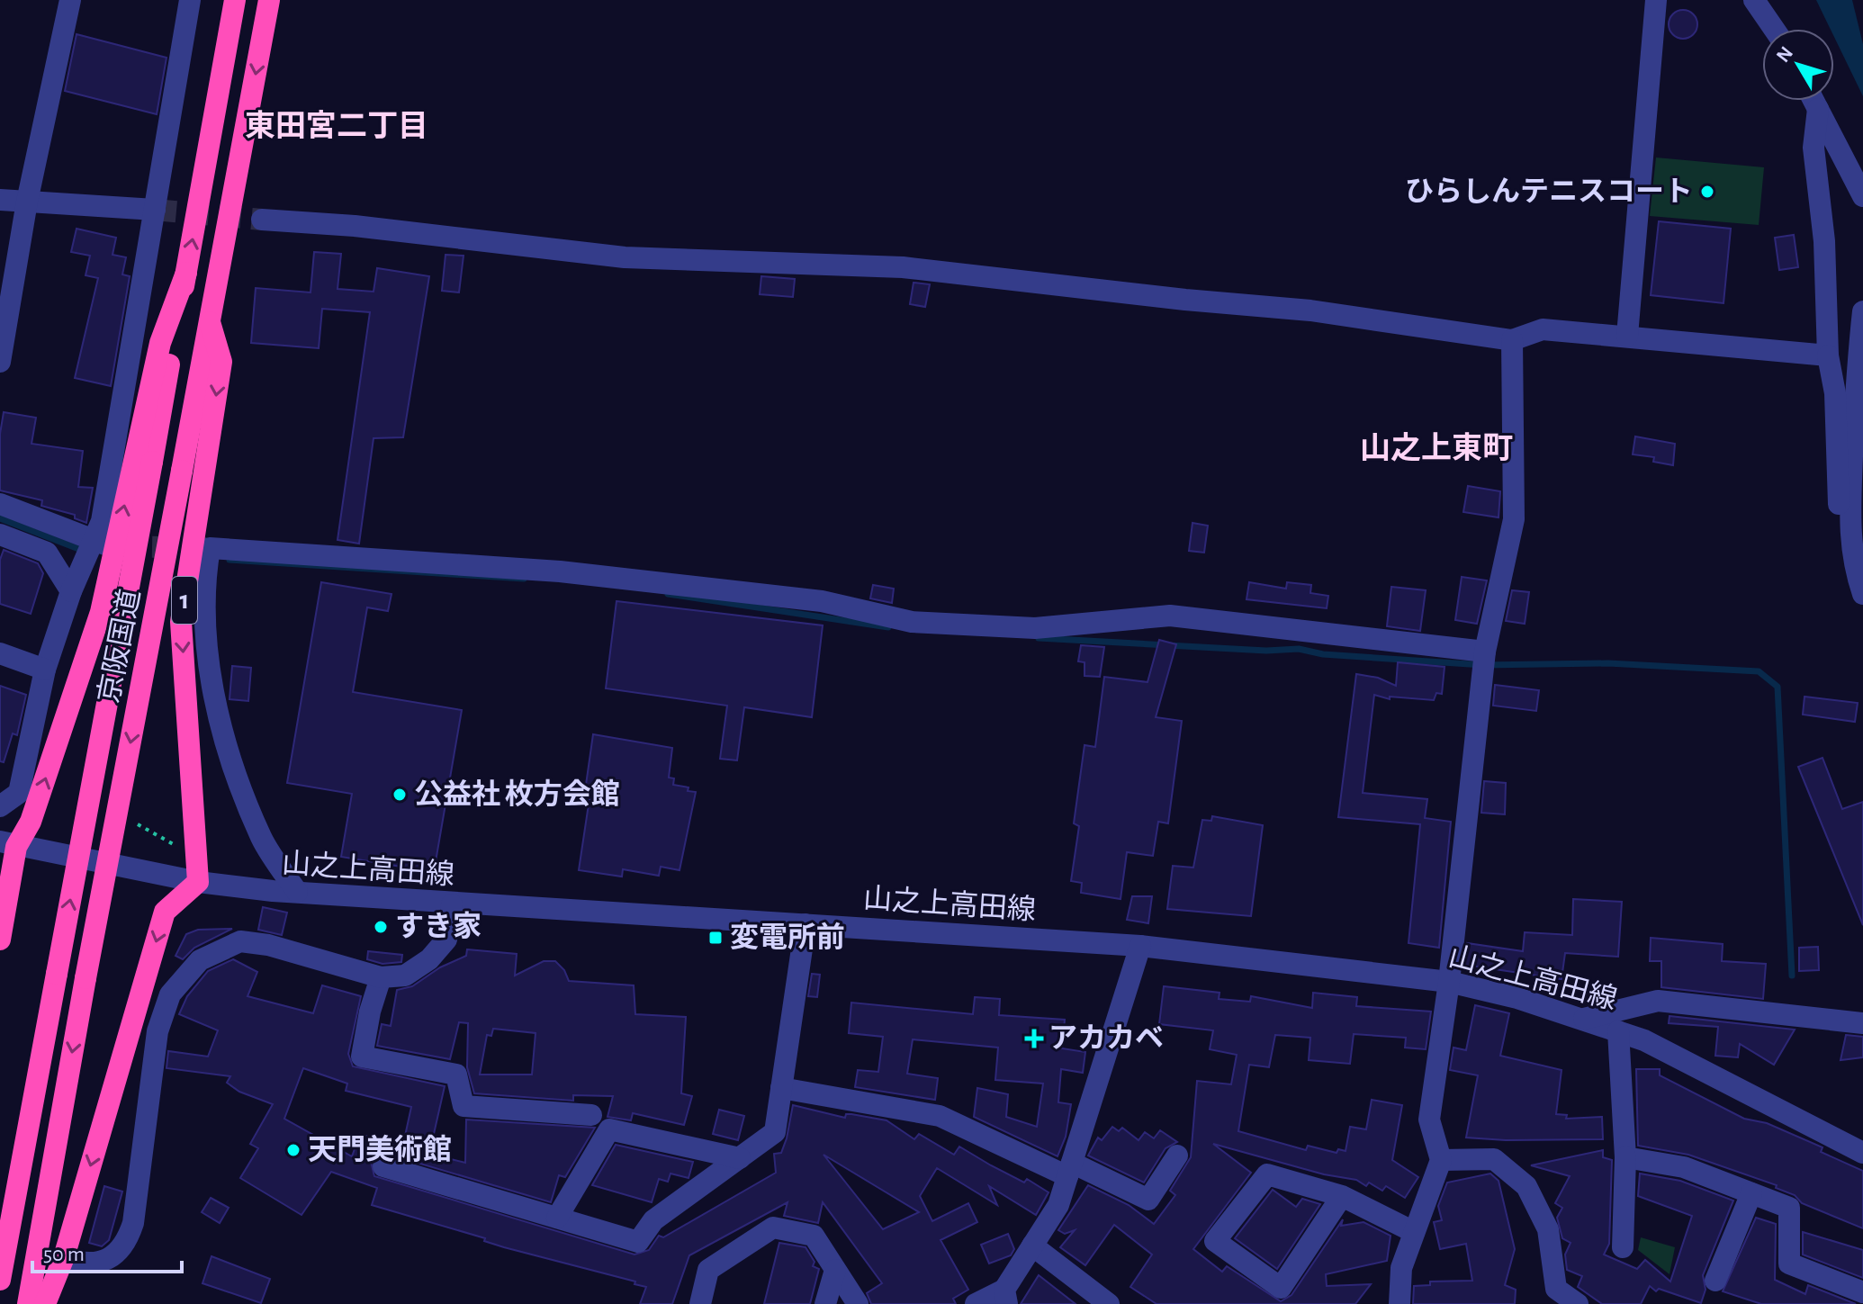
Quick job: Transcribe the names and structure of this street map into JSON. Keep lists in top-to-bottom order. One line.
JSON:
{"streets":{"highway":["1","京阪国道"],"street":["山之上高田線"]},"crossings":[["1","京阪国道"],["1","山之上高田線"]],"districts":["東田宮二丁目","山之上東町"],"places":{"other":["ひらしんテニスコート","公益社 枚方会館","すき家","天門美術館"],"transit":["変電所前"],"health":["アカカベ"]},"scale_bar":"50 m","north":"top left"}
